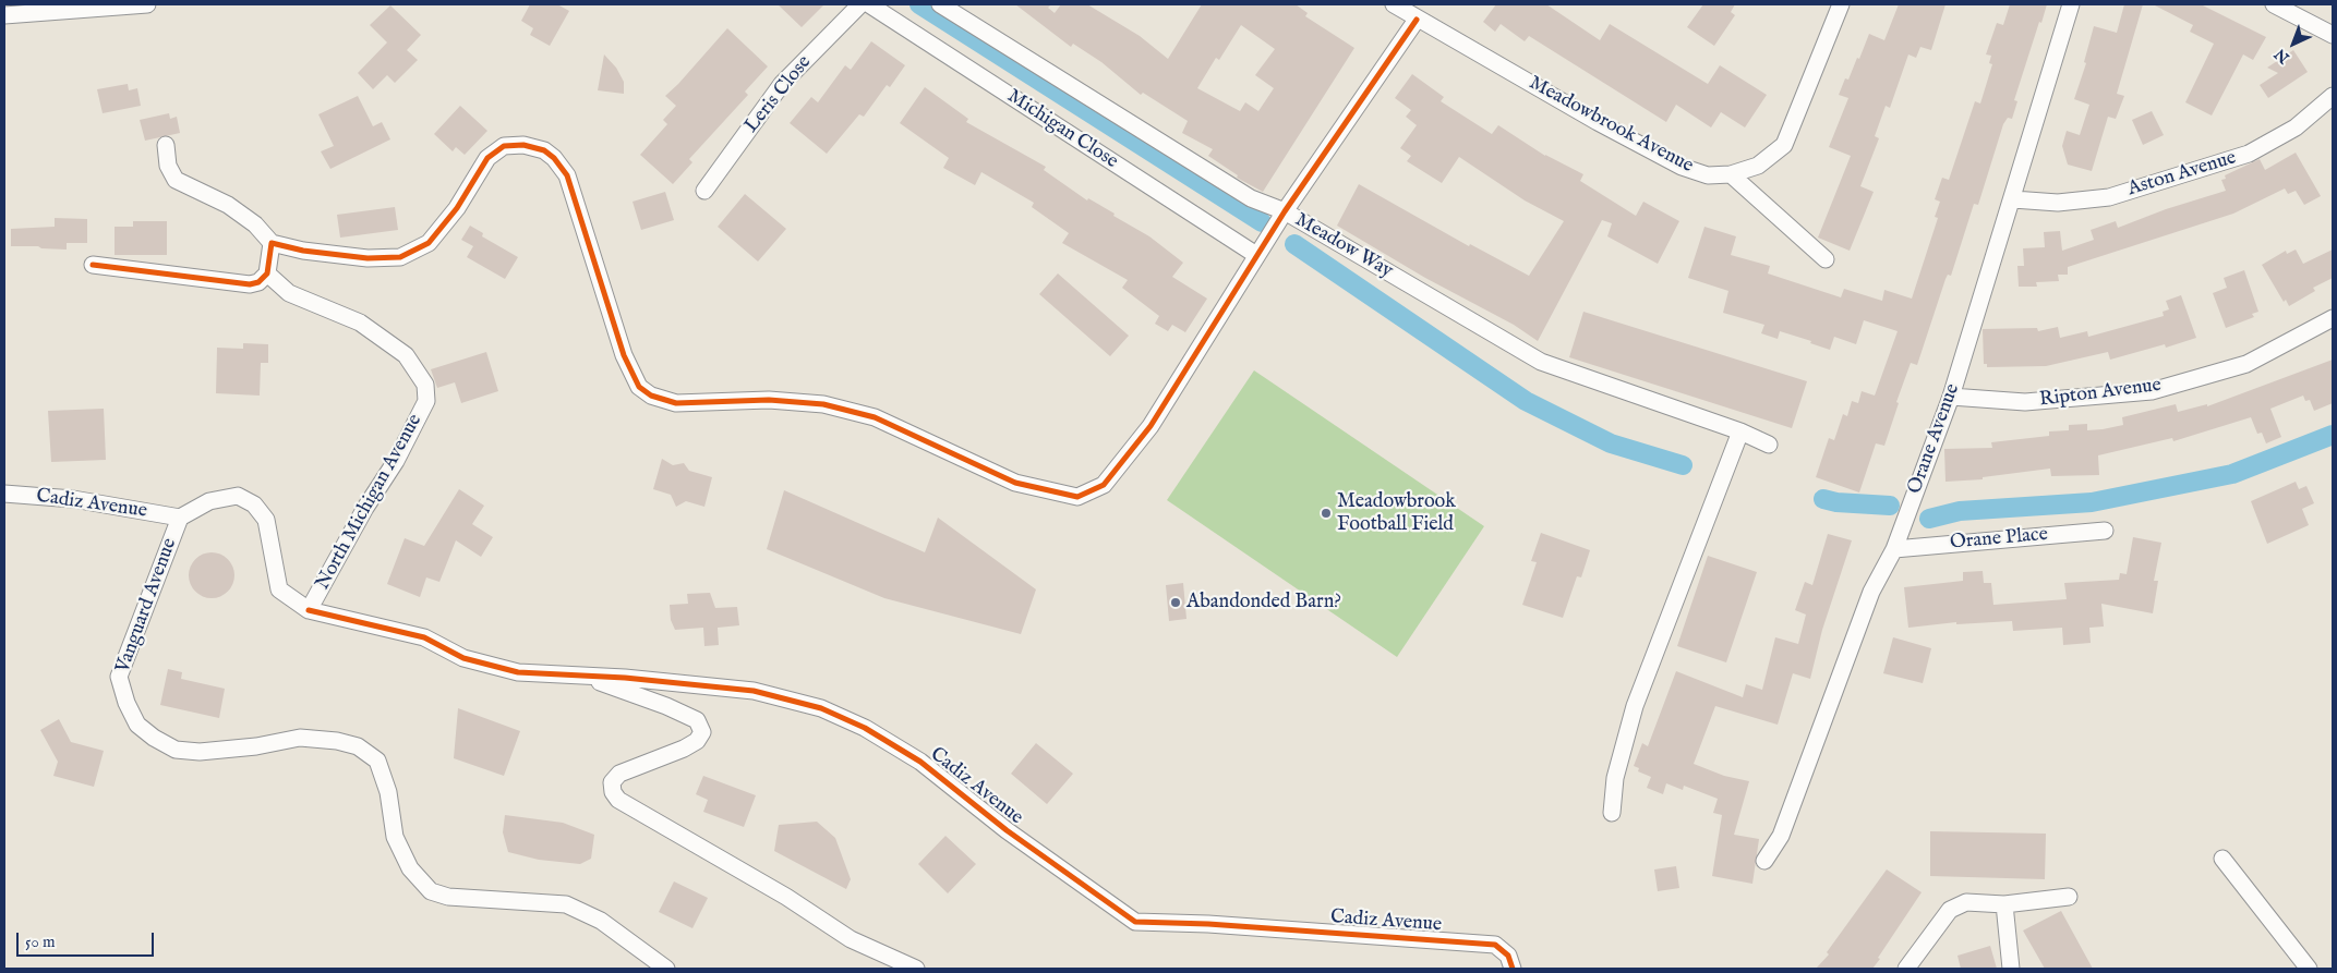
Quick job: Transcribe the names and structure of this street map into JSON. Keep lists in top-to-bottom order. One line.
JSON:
{"streets":{"street":["Leris Close","Meadowbrook Avenue","Michigan Close","Aston Avenue","Meadow Way","Ripton Avenue","Orane Avenue","North Michigan Avenue","Cadiz Avenue","Orane Place","Vanguard Avenue"]},"crossings":[["Aston Avenue","Orane Avenue"],["Ripton Avenue","Orane Avenue"],["Orane Avenue","Orane Place"],["North Michigan Avenue","Cadiz Avenue"],["North Michigan Avenue","Vanguard Avenue"],["Cadiz Avenue","Vanguard Avenue"]],"places":["Meadowbrook Football Field","Abandonded Barn?"],"scale_bar":"50 m","north":"bottom left"}
